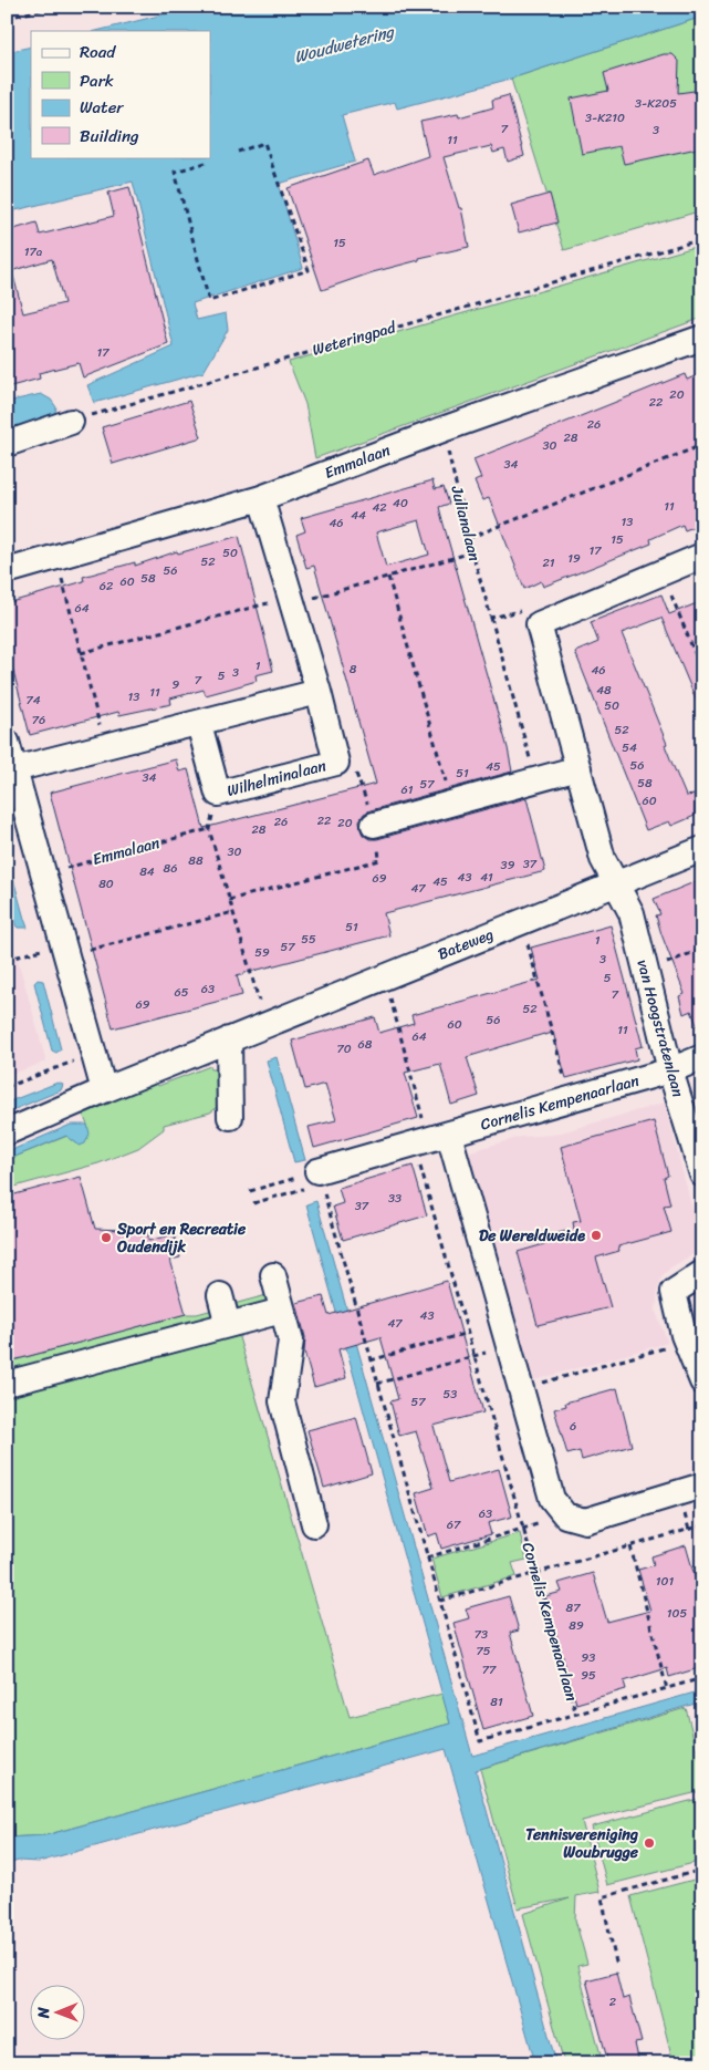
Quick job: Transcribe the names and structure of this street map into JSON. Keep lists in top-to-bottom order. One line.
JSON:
{"streets":{"street":["Emmalaan","Wilhelminalaan","Bateweg","van Hoogstratenlaan","Cornelis Kempenaarlaan"],"path":["Weteringpad","Julianalaan"]},"crossings":[["Emmalaan","Julianalaan"],["Emmalaan","Wilhelminalaan"],["Bateweg","van Hoogstratenlaan"],["van Hoogstratenlaan","Cornelis Kempenaarlaan"]],"water":["Woudwetering"],"places":["De Wereldweide","Sport en Recreatie Oudendijk","Tennisvereniging Woubrugge"],"house_numbers":["3-K205","3-K210","7","3","11","15","17a","17","20","22","26","28","30","34","40","11","42","44","13","46","15","17","50","19","52","21","56","58","60","62","64","1","8","46","3","5","7","9","48","11","13","74","50","76","52","54","56","45","51","34","58","57","61","60","22","26","20","28","30","88","37","39","86","84","43","41","69","45","80","47","51","55","1","57","59","3","5","63","65","7","69","52","56","60","11","64","68","70","33","37","43","47","53","57","6","63","67","101","87","105","89","73","75","93","77","95","81","2"],"legend":["Road","Park","Water","Building"],"north":"left"}
